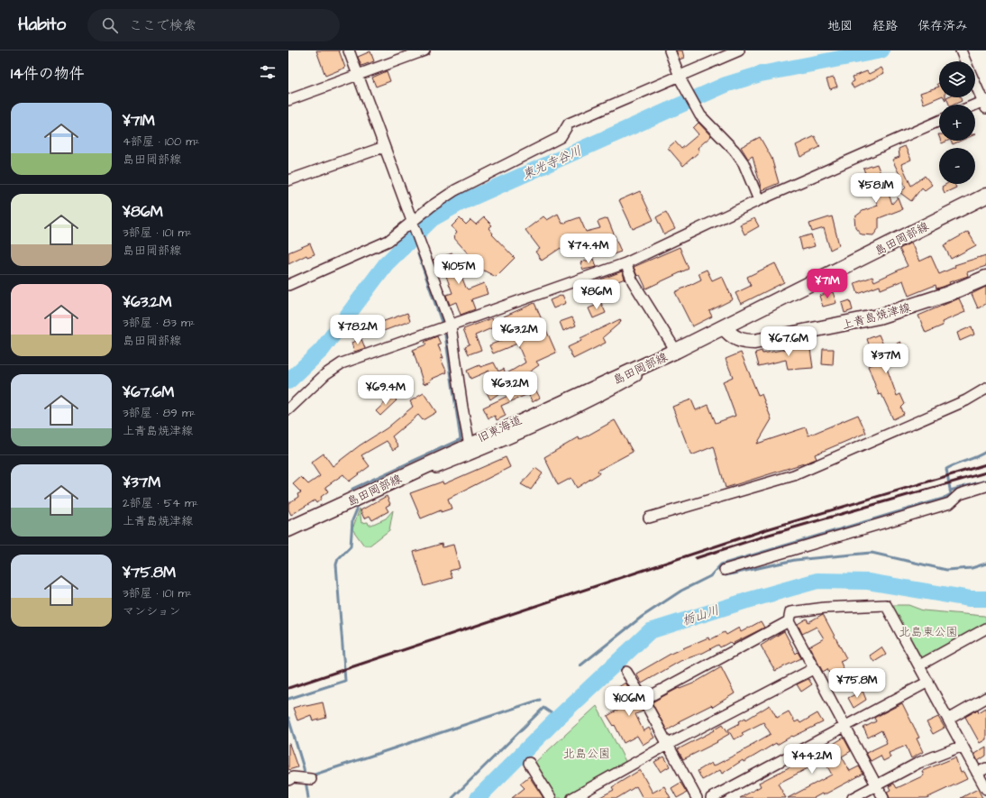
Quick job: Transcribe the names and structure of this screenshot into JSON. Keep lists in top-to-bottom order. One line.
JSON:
{"streets":{"main road":["島田岡部線","上青島焼津線"],"street":["旧東海道"]},"crossings":[["島田岡部線","上青島焼津線"],["島田岡部線","旧東海道"]],"water":["東光寺谷川","栃山川"],"parks":["北島東公園","北島公園"],"page":{"header":"Habito","search":"ここで検索","nav":["地図","経路","保存済み"],"heading":"14件の物件","map_buttons":["+","−"],"list":[{"name":"¥71M","note":"4部屋 · 100 m² · 島田岡部線"},{"name":"¥86M","note":"3部屋 · 101 m² · 島田岡部線"},{"name":"¥63.2M","note":"3部屋 · 83 m² · 島田岡部線"},{"name":"¥67.6M","note":"3部屋 · 89 m² · 上青島焼津線"},{"name":"¥37M","note":"2部屋 · 54 m² · 上青島焼津線"},{"name":"¥75.8M","note":"3部屋 · 101 m² · マンション"}],"price":["¥58.1M","¥74.4M","¥105M","¥71M","¥86M","¥78.2M","¥63.2M","¥67.6M","¥37M","¥63.2M","¥69.4M","¥75.8M","¥106M","¥44.2M"]}}
